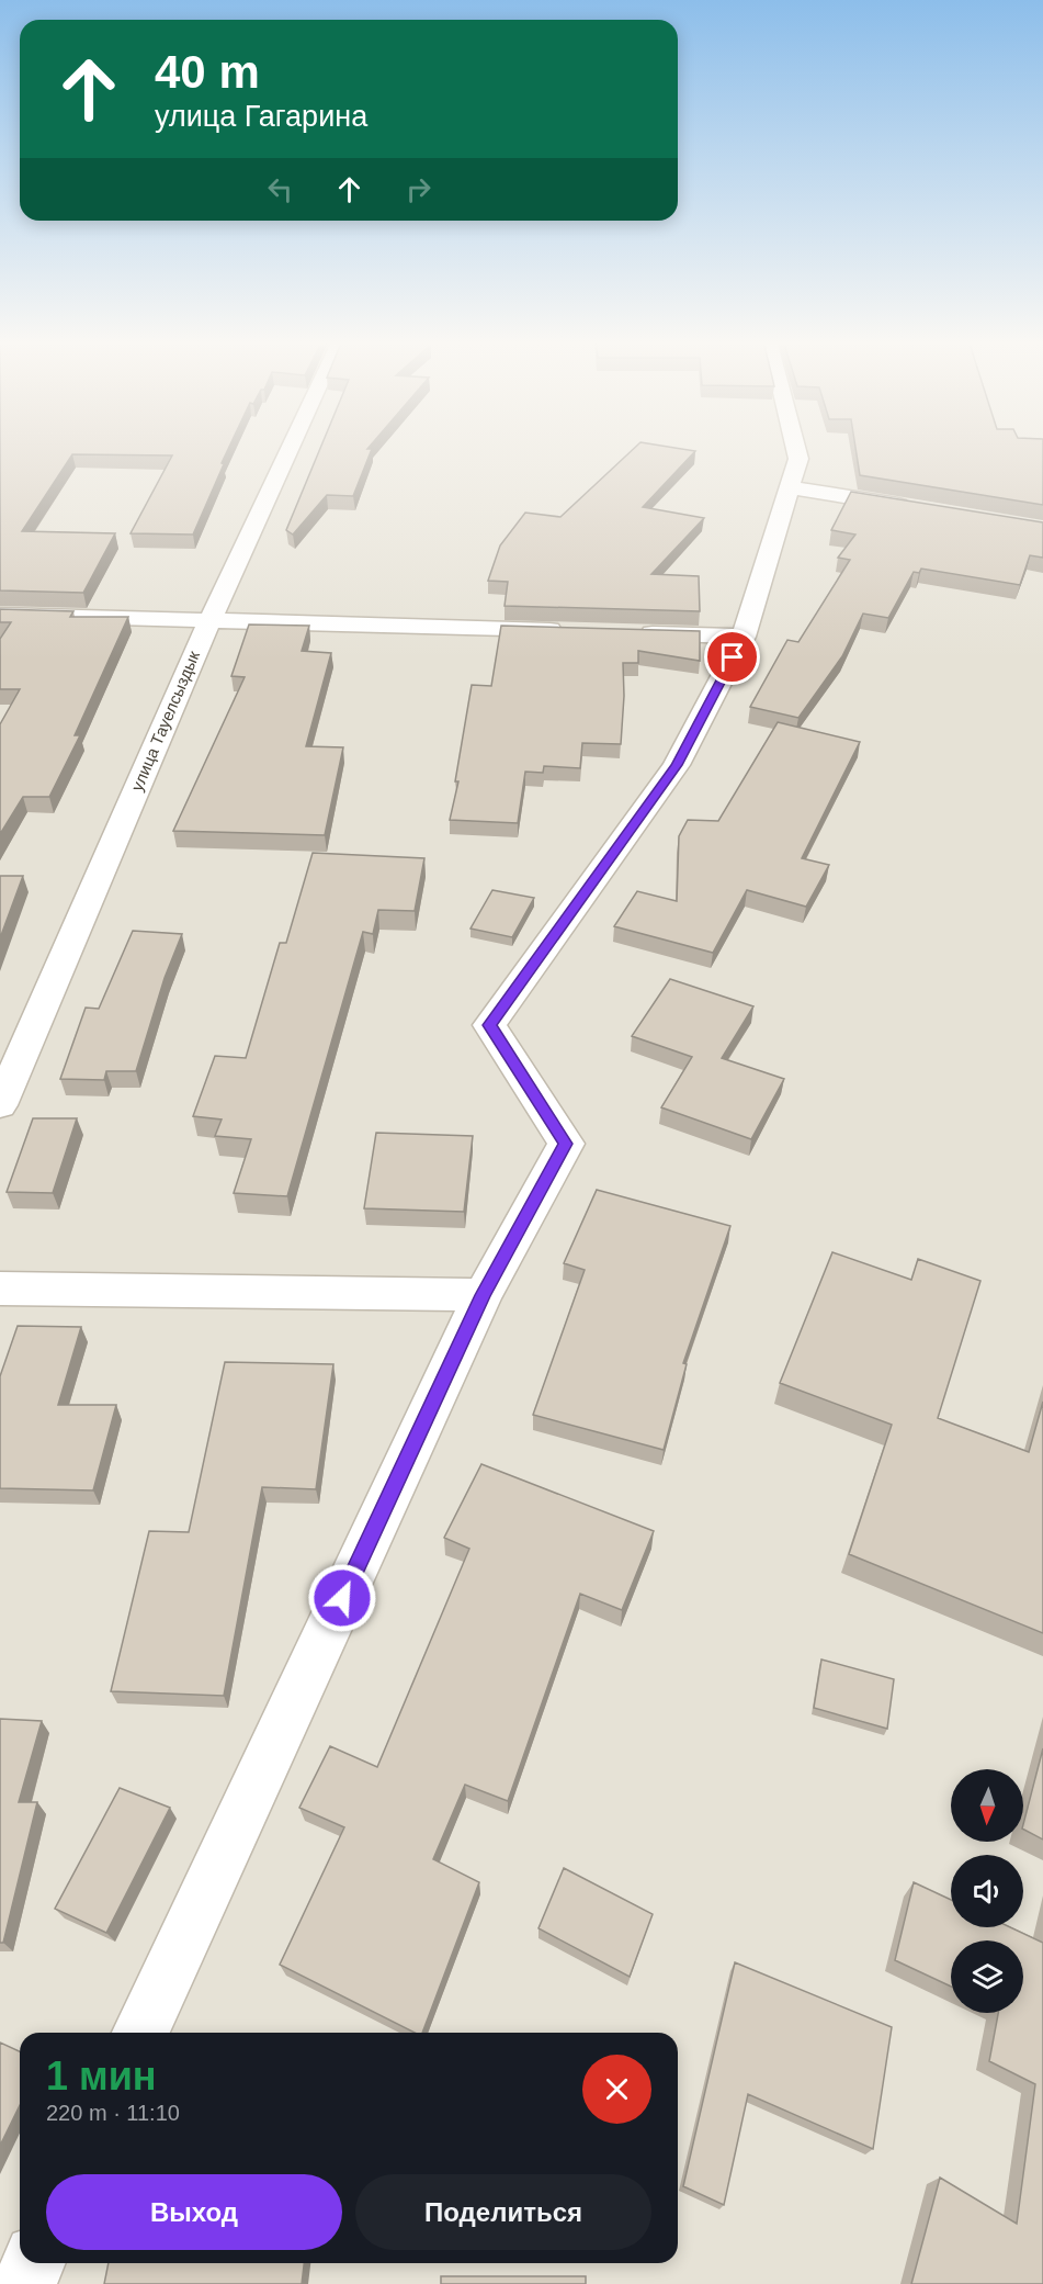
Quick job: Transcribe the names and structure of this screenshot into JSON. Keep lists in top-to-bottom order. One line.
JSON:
{"streets":{"street":["улица Тауелсыздык"]},"north":"bottom","page":{"turn":["40 m","улица Гагарина"],"heading":["1 мин","220 m · 11:10"],"buttons":["Выход","Поделиться"]}}
